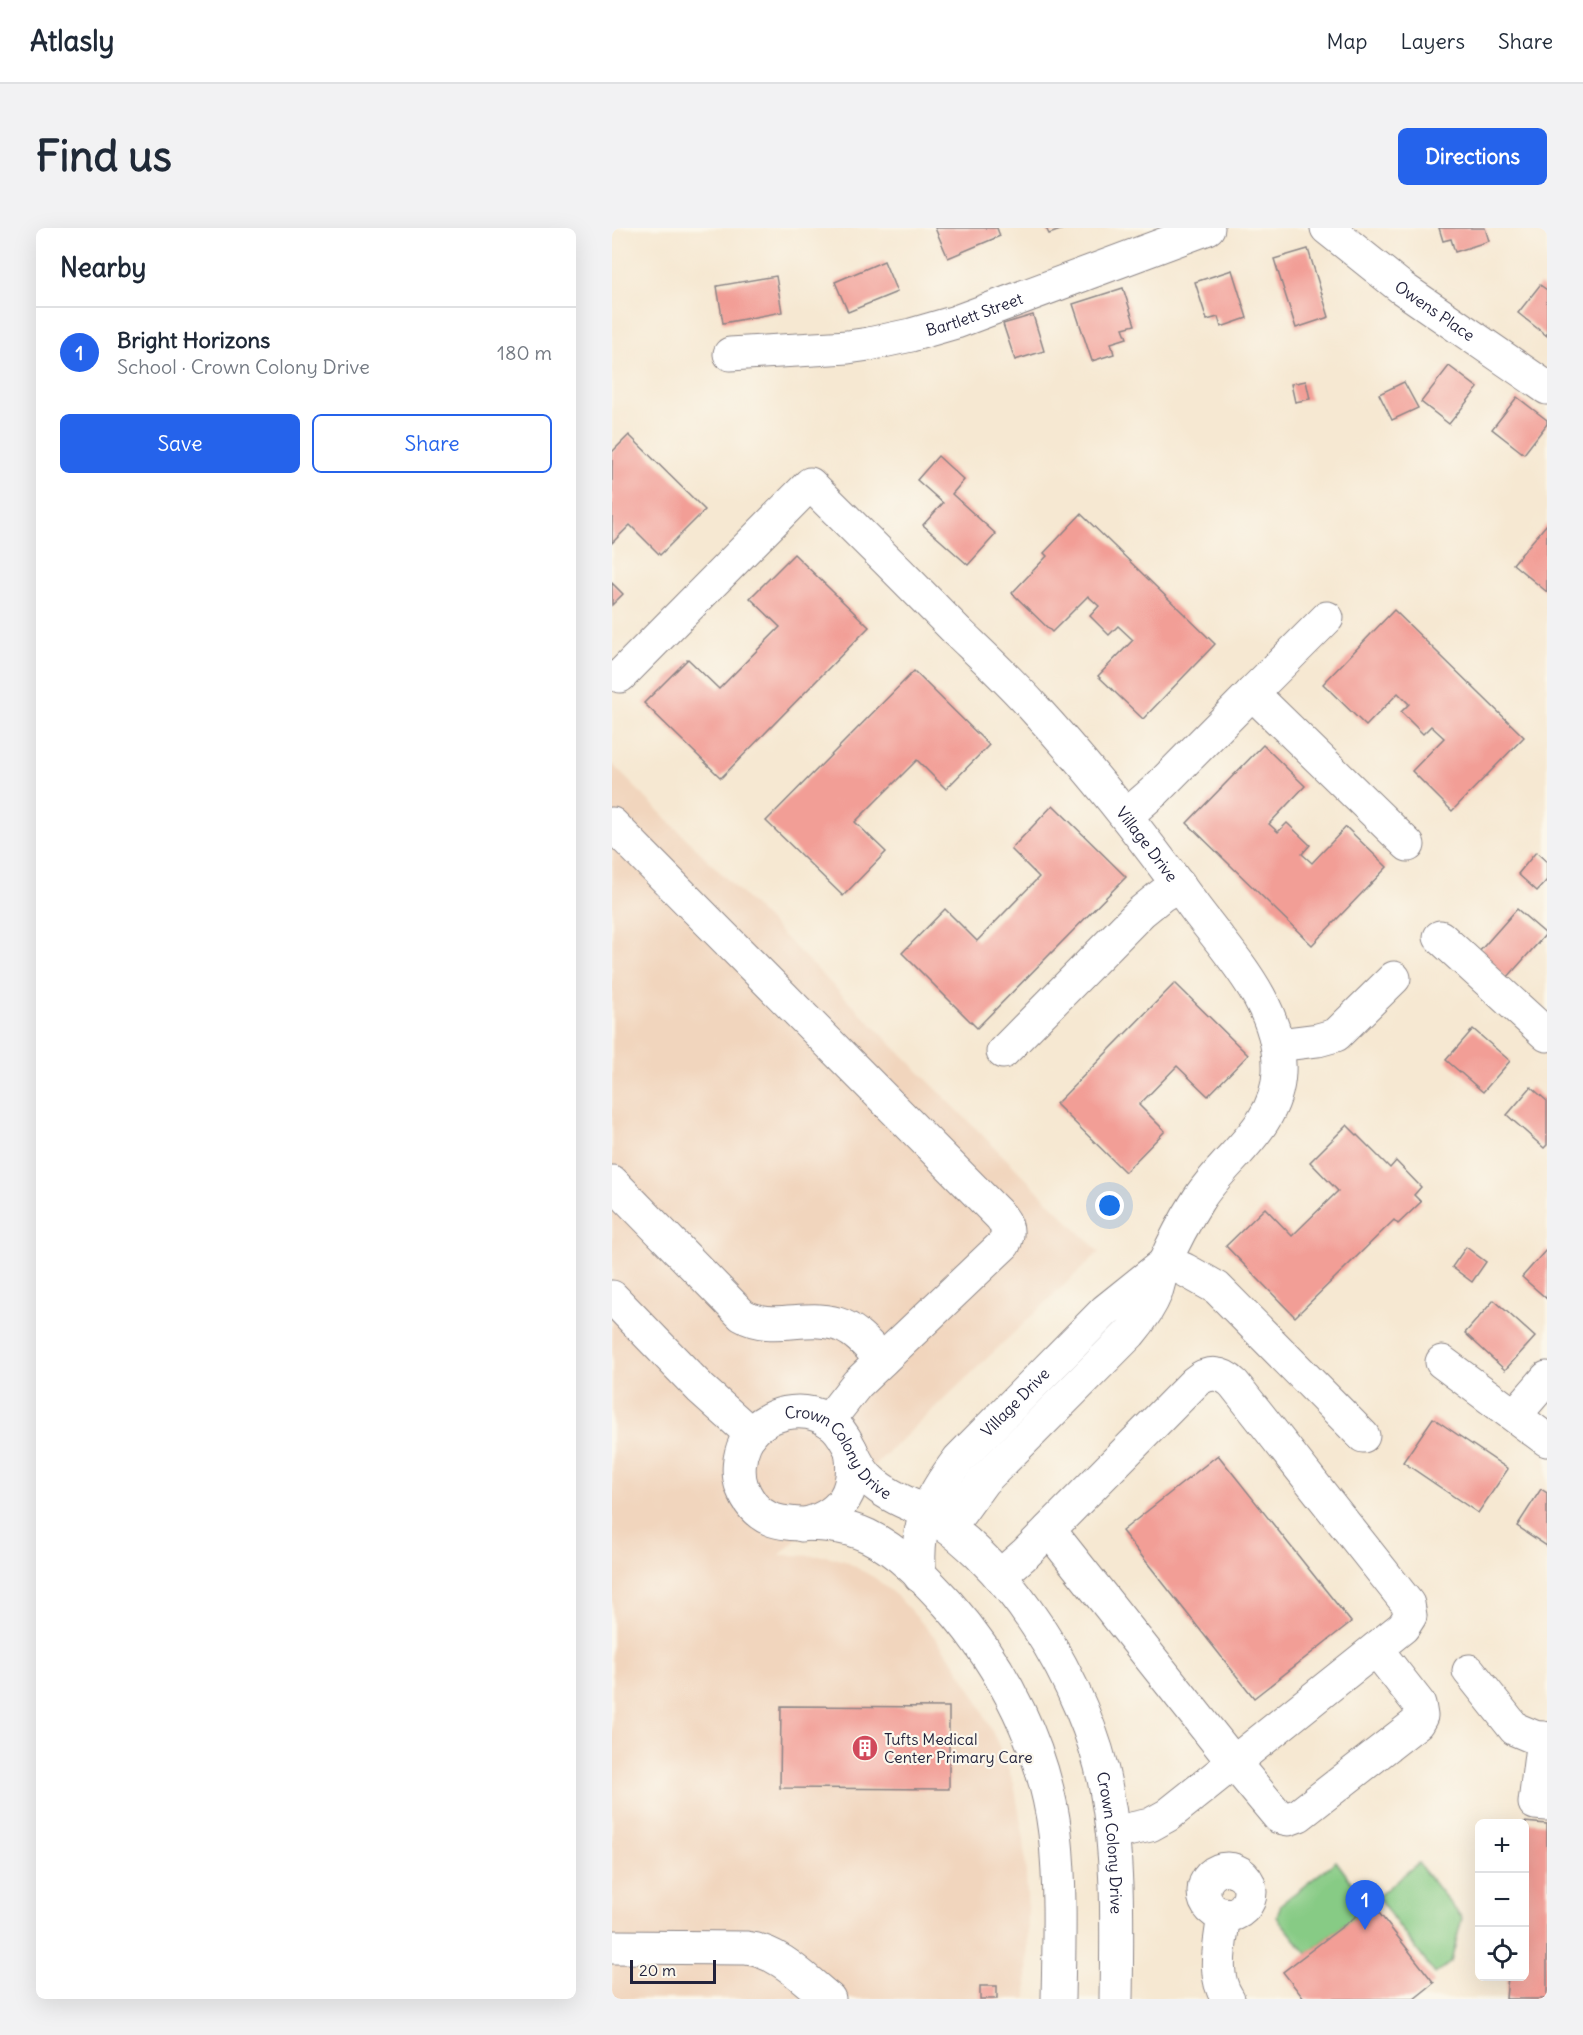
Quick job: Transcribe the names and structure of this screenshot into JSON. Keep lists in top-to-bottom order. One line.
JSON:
{"streets":{"street":["Owens Place","Bartlett Street","Village Drive","Crown Colony Drive"]},"crossings":[["Village Drive","Crown Colony Drive"]],"places":{"building":["Tufts Medical Center Primary Care"]},"scale_bar":"20 m","page":{"header":"Atlasly","nav":["Map","Layers","Share"],"buttons":["Directions",["Save","Share"]],"title":"Find us","heading":"Nearby","list":[{"mark":"1","name":"Bright Horizons","note":"School · Crown Colony Drive","value":"180 m"}],"map_buttons":["+","−"],"pins":"1","scale":"20 m"}}
